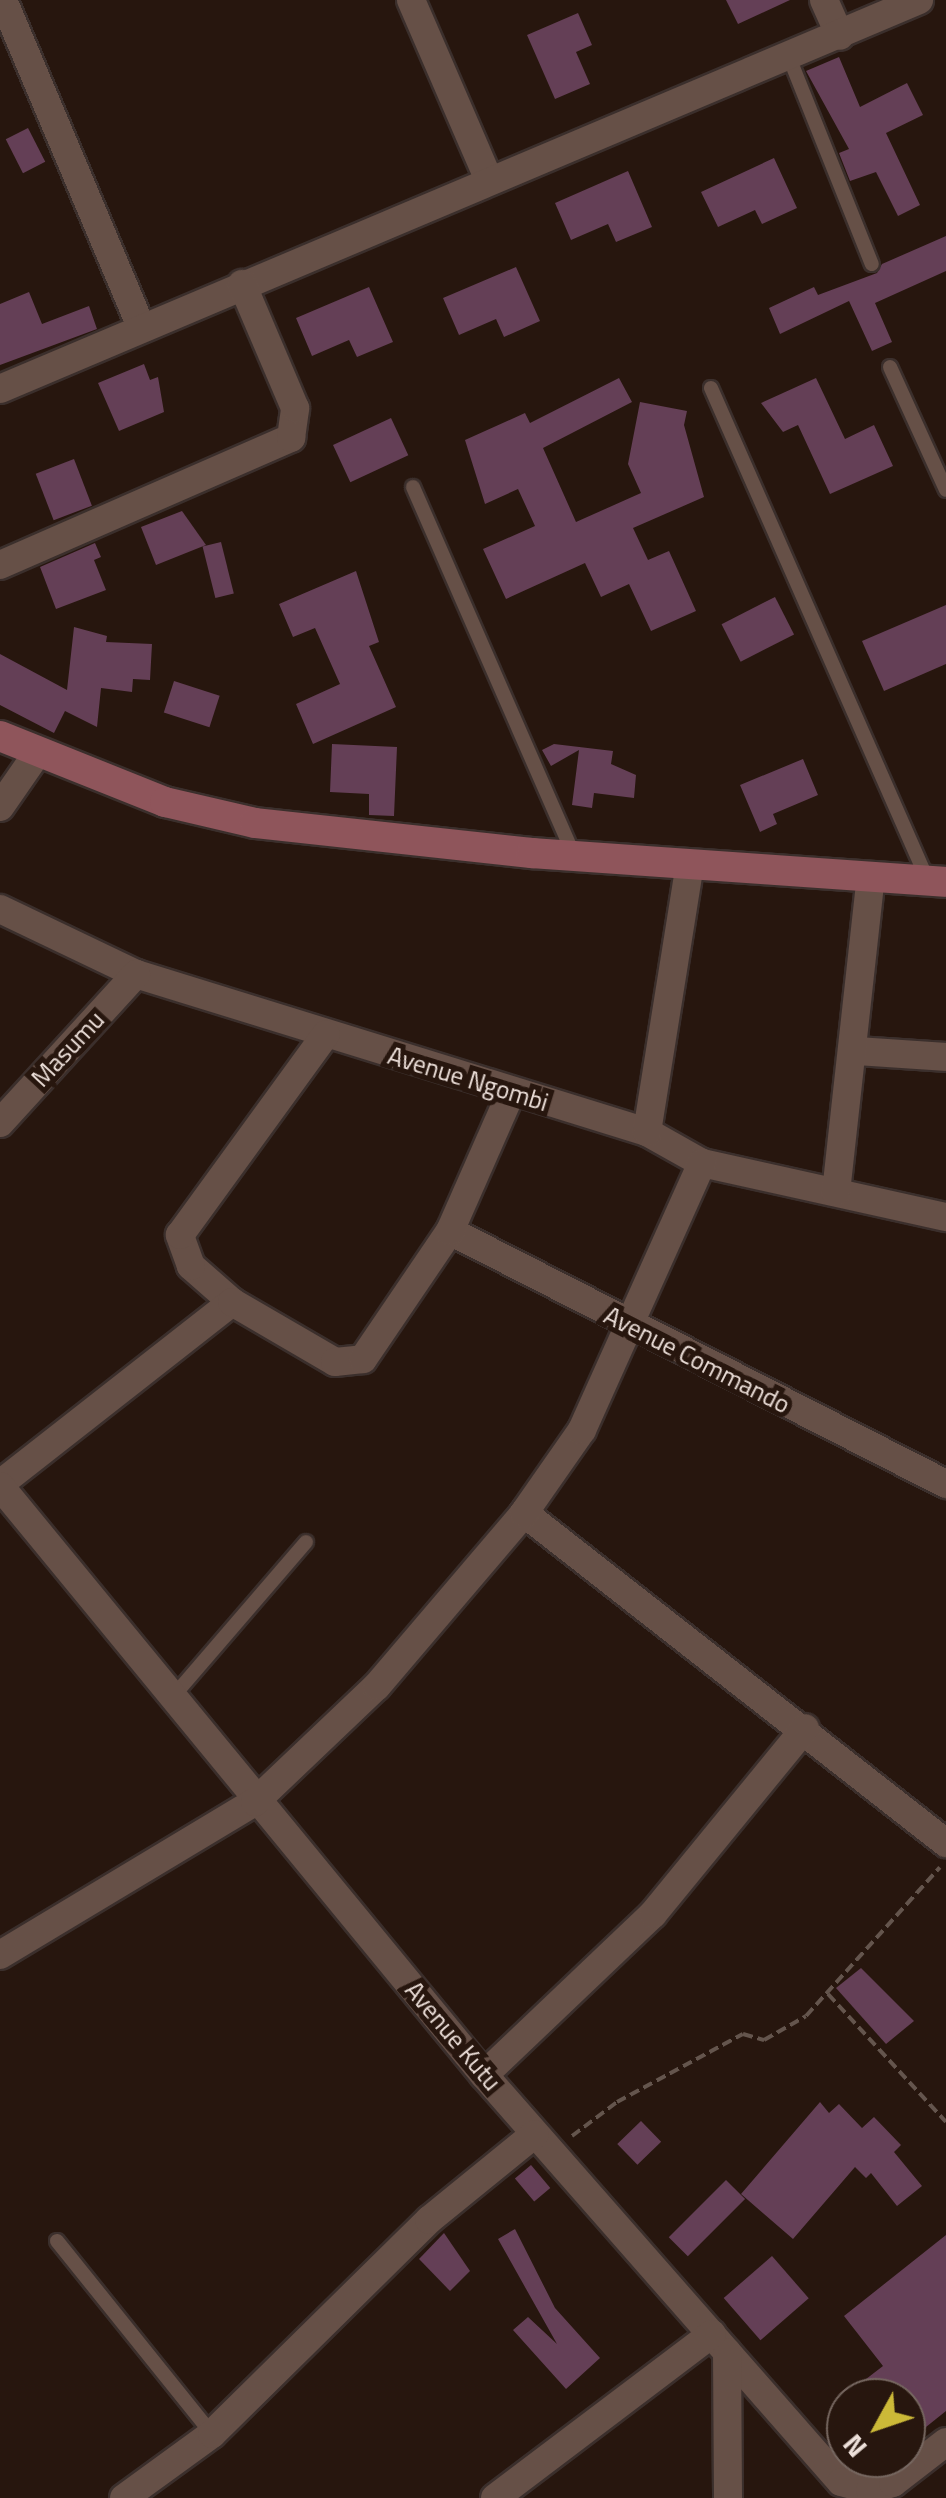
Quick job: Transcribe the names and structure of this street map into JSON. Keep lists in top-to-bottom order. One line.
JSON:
{"streets":{"street":["Masumu","Avenue Ngombi","Avenue Commando","Avenue Kutu"]},"crossings":[["Masumu","Avenue Ngombi"]],"north":"bottom left"}
